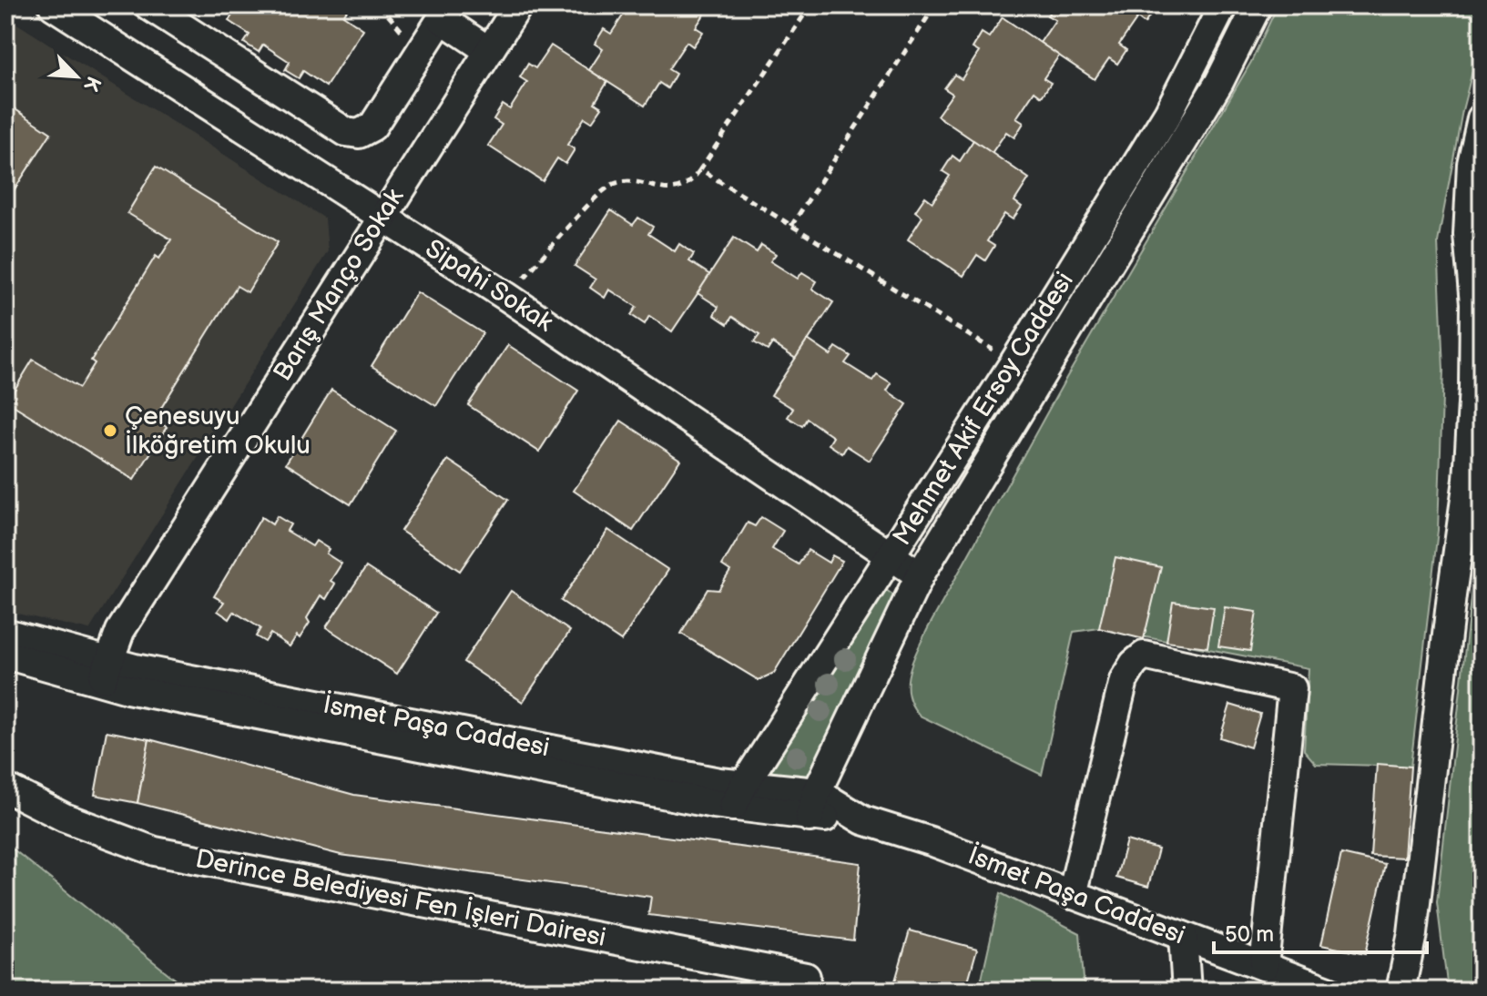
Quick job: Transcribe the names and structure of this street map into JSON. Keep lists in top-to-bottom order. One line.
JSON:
{"streets":{"street":["Barış Manço Sokak","Sipahi Sokak","Mehmet Akif Ersoy Caddesi","İsmet Paşa Caddesi","Derince Belediyesi Fen İşleri Dairesi"]},"crossings":[["Barış Manço Sokak","Sipahi Sokak"],["Barış Manço Sokak","İsmet Paşa Caddesi"],["Sipahi Sokak","Mehmet Akif Ersoy Caddesi"],["Mehmet Akif Ersoy Caddesi","İsmet Paşa Caddesi"]],"places":["Çenesuyu İlköğretim Okulu"],"scale_bar":"50 m","north":"bottom right"}
